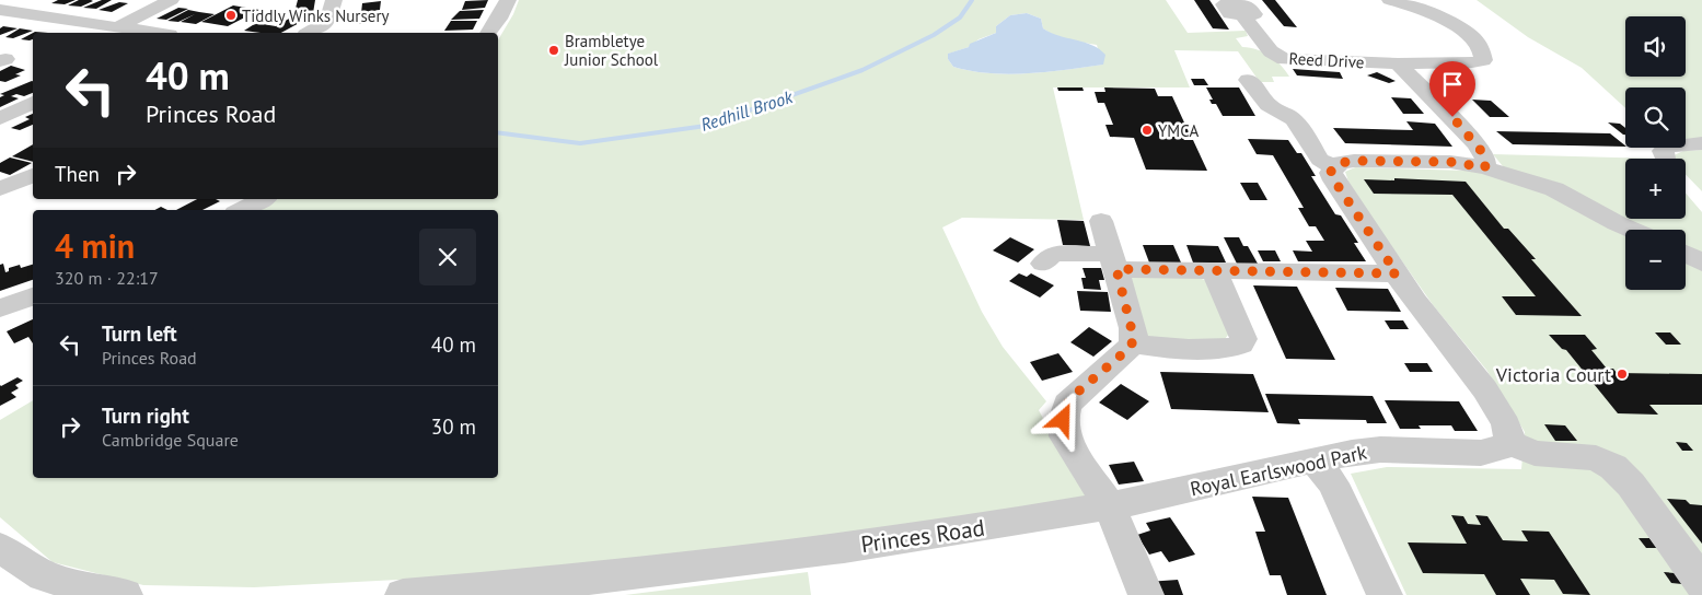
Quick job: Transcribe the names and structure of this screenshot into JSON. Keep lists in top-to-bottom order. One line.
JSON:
{"streets":{"street":["Reed Drive","Royal Earlswood Park","Princes Road"]},"crossings":[["Royal Earlswood Park","Princes Road"]],"water":["Redhill Brook"],"places":["Tiddly Winks Nursery","Brambletye Junior School","YMCA","Victoria Court"],"page":{"map_buttons":["+","−"],"turn":["40 m","Princes Road"],"then":"Then","heading":["4 min","320 m · 22:17"],"list":[{"name":"Turn left","note":"Princes Road","value":"40 m"},{"name":"Turn right","note":"Cambridge Square","value":"30 m"}]}}
